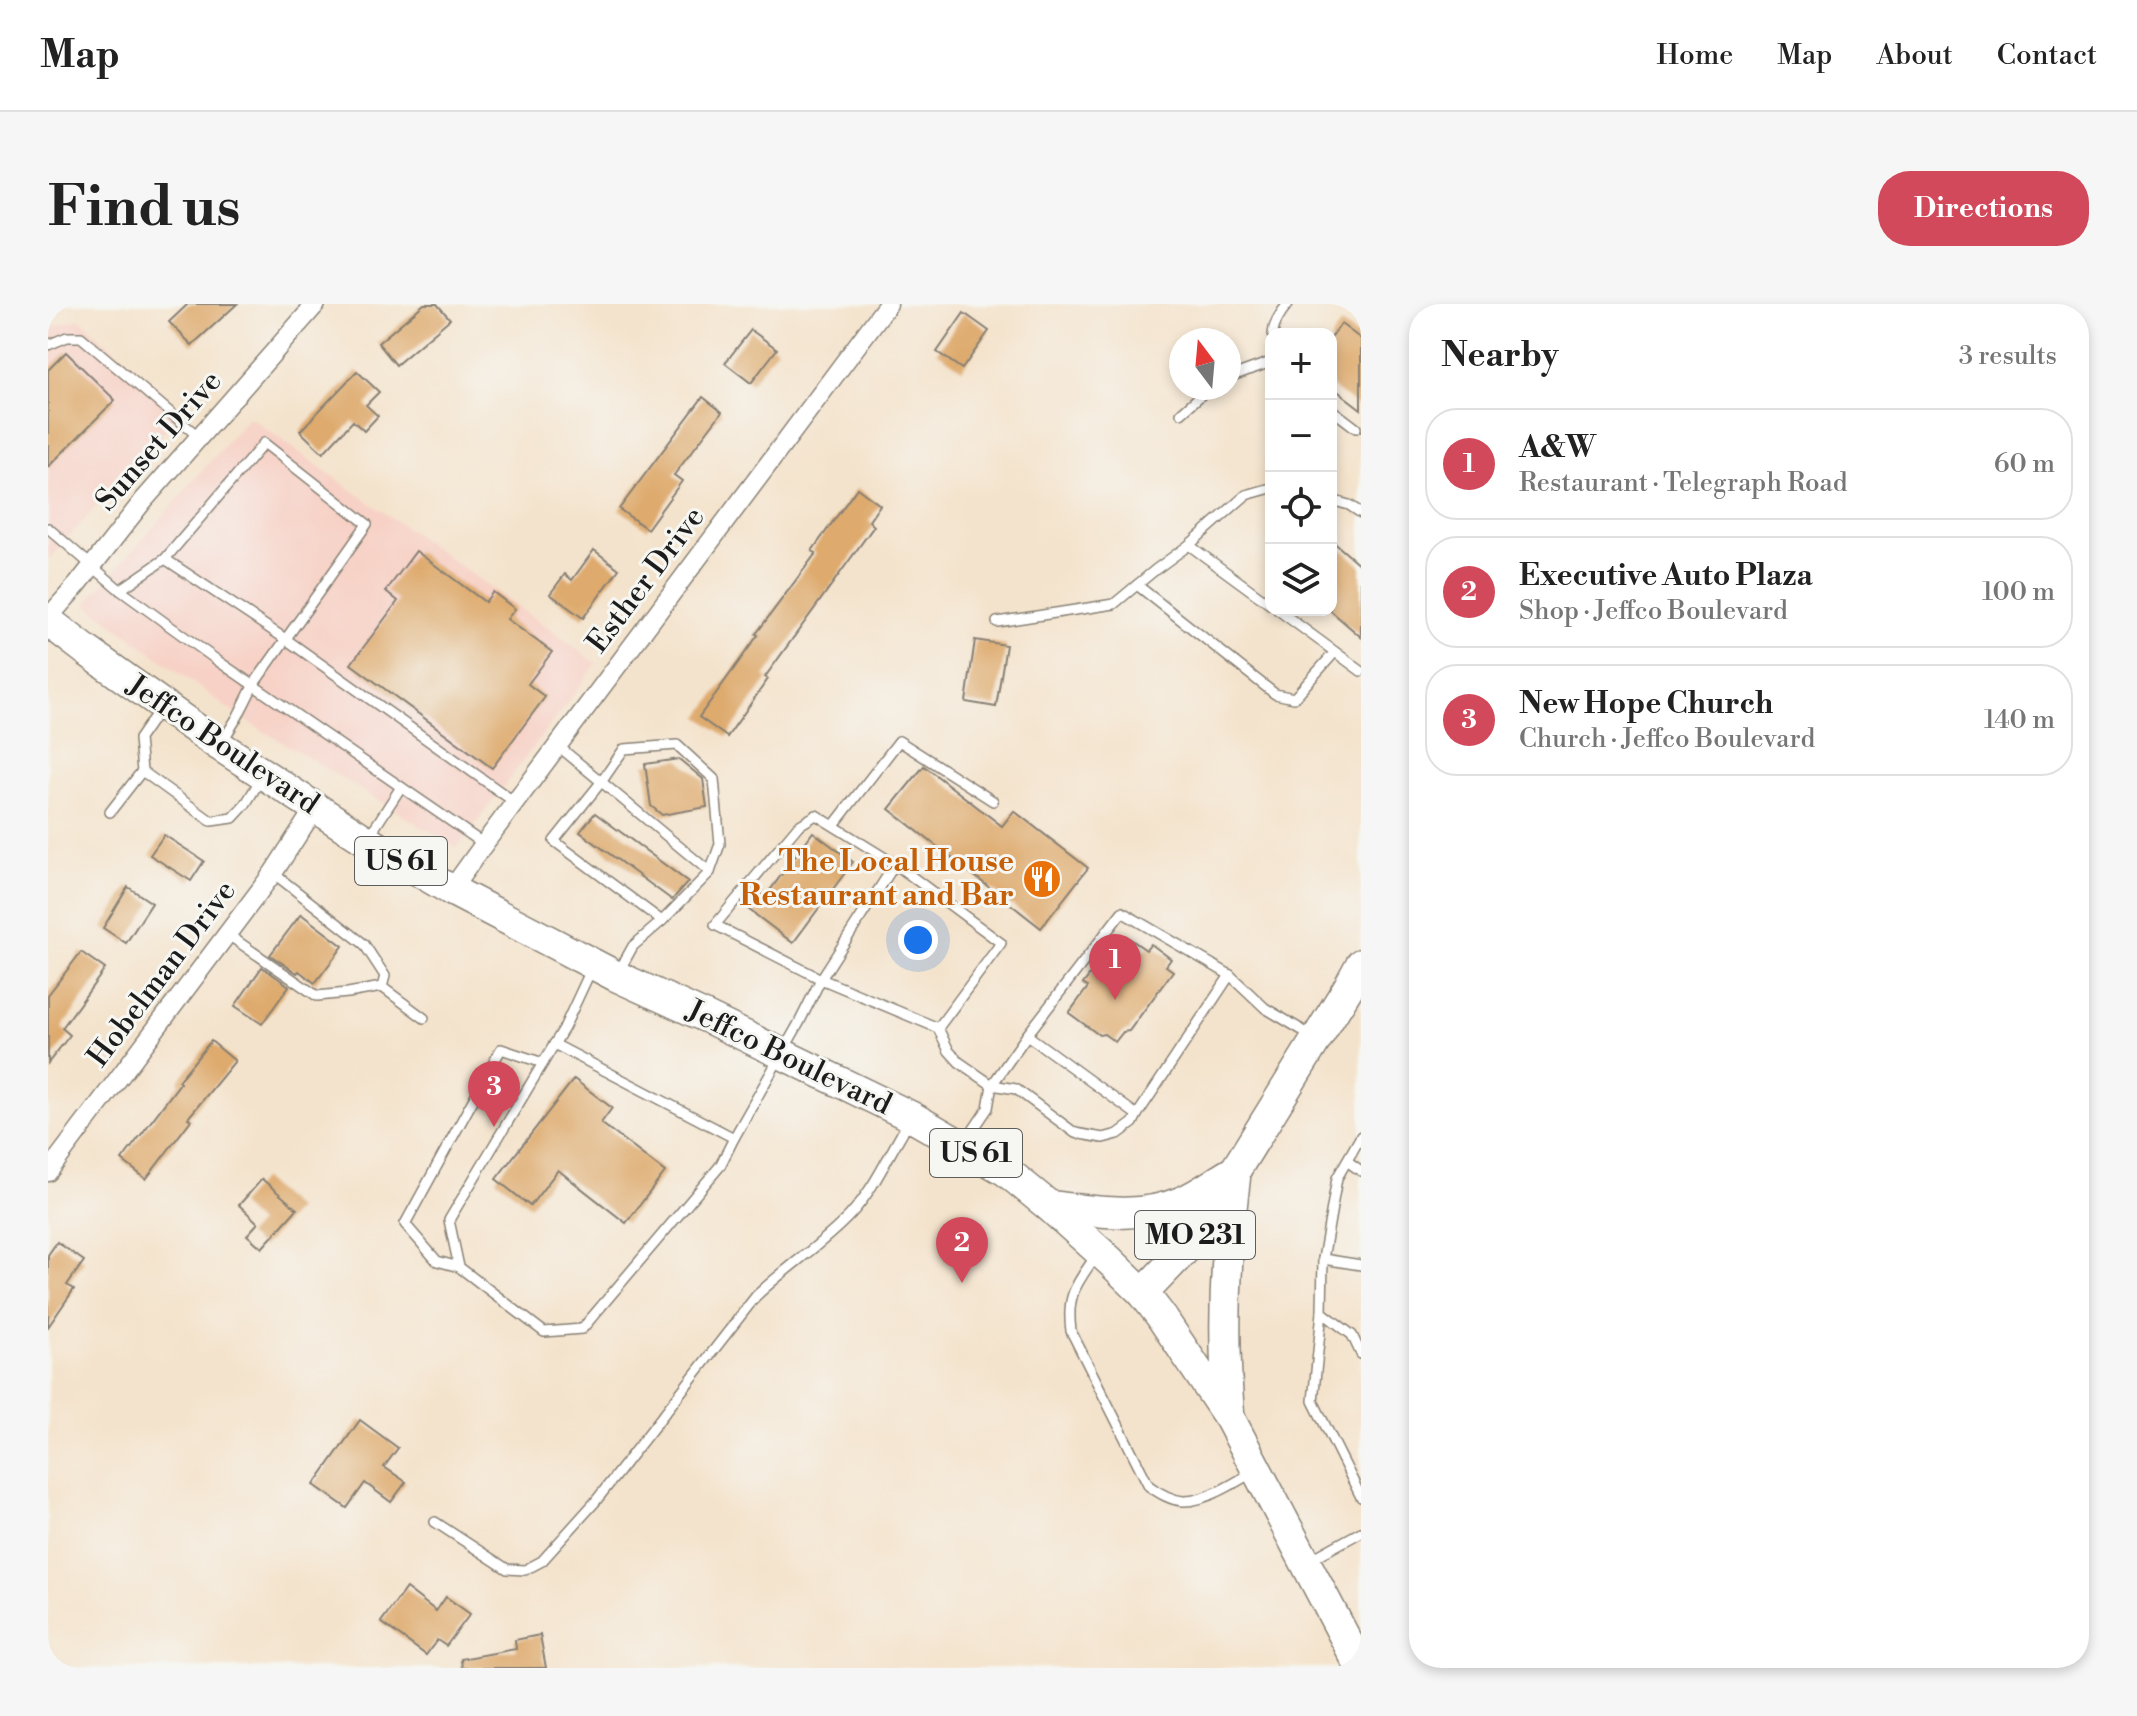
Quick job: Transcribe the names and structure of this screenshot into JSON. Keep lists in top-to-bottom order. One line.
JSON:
{"streets":{"main road":["Jeffco Boulevard","US 61","MO 231"],"street":["Sunset Drive","Esther Drive","Hobelman Drive"]},"crossings":[["Sunset Drive","Jeffco Boulevard"],["Esther Drive","Jeffco Boulevard"],["Jeffco Boulevard","Hobelman Drive"],["Jeffco Boulevard","MO 231"]],"places":{"restaurant":["The Local House Restaurant and Bar"]},"north":"top","page":{"header":"Map","nav":["Home","Map","About","Contact"],"buttons":"Directions","title":"Find us","heading":["Nearby","3 results"],"map_buttons":["+","−"],"list":[{"mark":"1","name":"A&W","note":"Restaurant · Telegraph Road","value":"60 m"},{"mark":"2","name":"Executive Auto Plaza","note":"Shop · Jeffco Boulevard","value":"100 m"},{"mark":"3","name":"New Hope Church","note":"Church · Jeffco Boulevard","value":"140 m"}],"pins":["1","3","2"]}}
